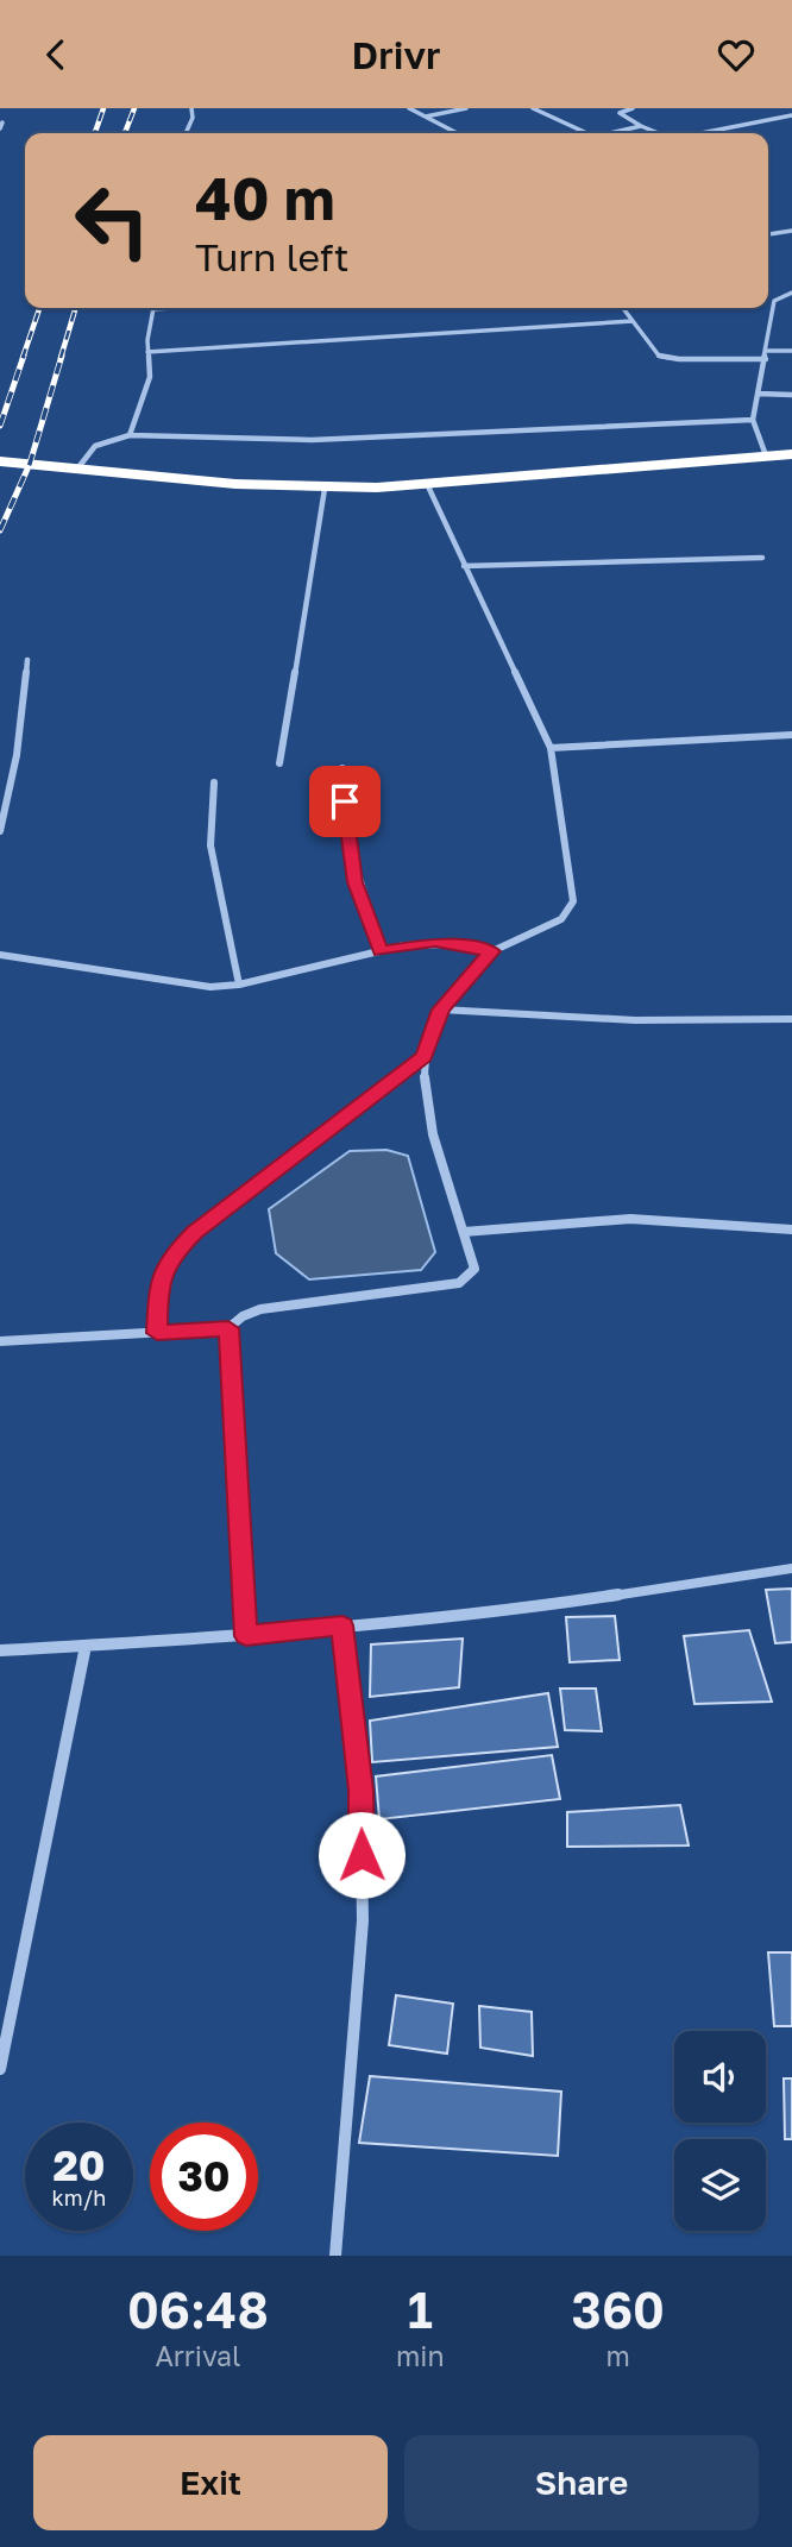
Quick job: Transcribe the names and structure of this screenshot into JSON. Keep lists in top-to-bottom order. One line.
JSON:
{"page":{"header":"Drivr","turn":["40 m","Turn left"],"speed":"20 km/h","limit":"30","eta":["06:48","Arrival","1","min","360","m"],"buttons":["Exit","Share"]}}
